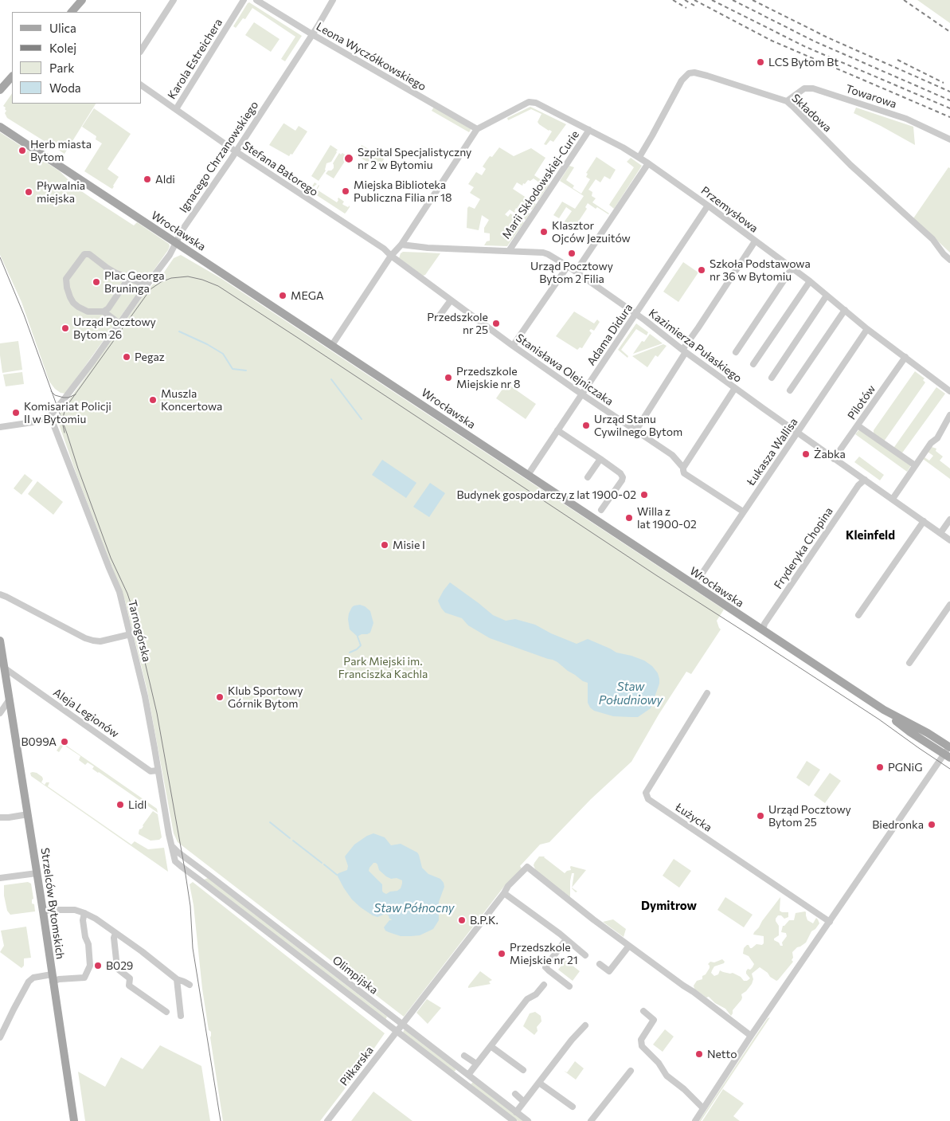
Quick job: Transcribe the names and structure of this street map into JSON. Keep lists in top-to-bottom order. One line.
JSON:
{"streets":{"main road":["Wrocławska","Strzelców Bytomskich"],"street":["Leona Wyczółkowskiego","Karola Estreichera","Towarowa","Składowa","Ignacego Chrzanowskiego","Stefana Batorego","Marii Skłodowskiej-Curie","Przemysłowa","Adama Didura","Kazimierza Pułaskiego","Stanisława Olejniczaka","Pilotów","Łukasza Wallisa","Fryderyka Chopina","Tarnogórska","Aleja Legionów","Łużycka","Olimpijska","Piłkarska"]},"crossings":[["Leona Wyczółkowskiego","Ignacego Chrzanowskiego"],["Leona Wyczółkowskiego","Przemysłowa"],["Karola Estreichera","Stefana Batorego"],["Towarowa","Składowa"],["Składowa","Przemysłowa"],["Ignacego Chrzanowskiego","Stefana Batorego"],["Ignacego Chrzanowskiego","Wrocławska"],["Ignacego Chrzanowskiego","Tarnogórska"],["Stefana Batorego","Stanisława Olejniczaka"],["Marii Skłodowskiej-Curie","Przemysłowa"],["Marii Skłodowskiej-Curie","Kazimierza Pułaskiego"],["Przemysłowa","Adama Didura"],["Przemysłowa","Pilotów"],["Przemysłowa","Łukasza Wallisa"],["Wrocławska","Adama Didura"],["Wrocławska","Łukasza Wallisa"],["Wrocławska","Fryderyka Chopina"],["Adama Didura","Kazimierza Pułaskiego"],["Adama Didura","Stanisława Olejniczaka"],["Kazimierza Pułaskiego","Pilotów"],["Kazimierza Pułaskiego","Łukasza Wallisa"],["Kazimierza Pułaskiego","Fryderyka Chopina"],["Stanisława Olejniczaka","Łukasza Wallisa"],["Tarnogórska","Aleja Legionów"],["Tarnogórska","Olimpijska"],["Aleja Legionów","Strzelców Bytomskich"],["Olimpijska","Piłkarska"]],"districts":["Kleinfeld","Dymitrow"],"water":["Staw Południowy","Staw Północny"],"parks":["Park Miejski im. Franciszka Kachla"],"places":["LCS Bytom Bt","Herb miasta Bytom","Szpital Specjalistyczny nr 2 w Bytomiu","Aldi","Miejska Biblioteka Publiczna Filia nr 18","Pływalnia miejska","Klasztor Ojców Jezuitów","Urząd Pocztowy Bytom 2 Filia","Szkoła Podstawowa nr 36 w Bytomiu","Plac Georga Bruninga","MEGA","Przedszkole nr 25","Urząd Pocztowy Bytom 26","Pegaz","Przedszkole Miejskie nr 8","Muszla Koncertowa","Komisariat Policji II w Bytomiu","Urząd Stanu Cywilnego Bytom","Żabka","Budynek gospodarczy z lat 1900-02","Willa z lat 1900-02","Misie I","Klub Sportowy Górnik Bytom","B099A","PGNiG","Lidl","Urząd Pocztowy Bytom 25","Biedronka","B.P.K.","Przedszkole Miejskie nr 21","B029","Netto"],"legend":["Ulica","Kolej","Park","Woda"]}
